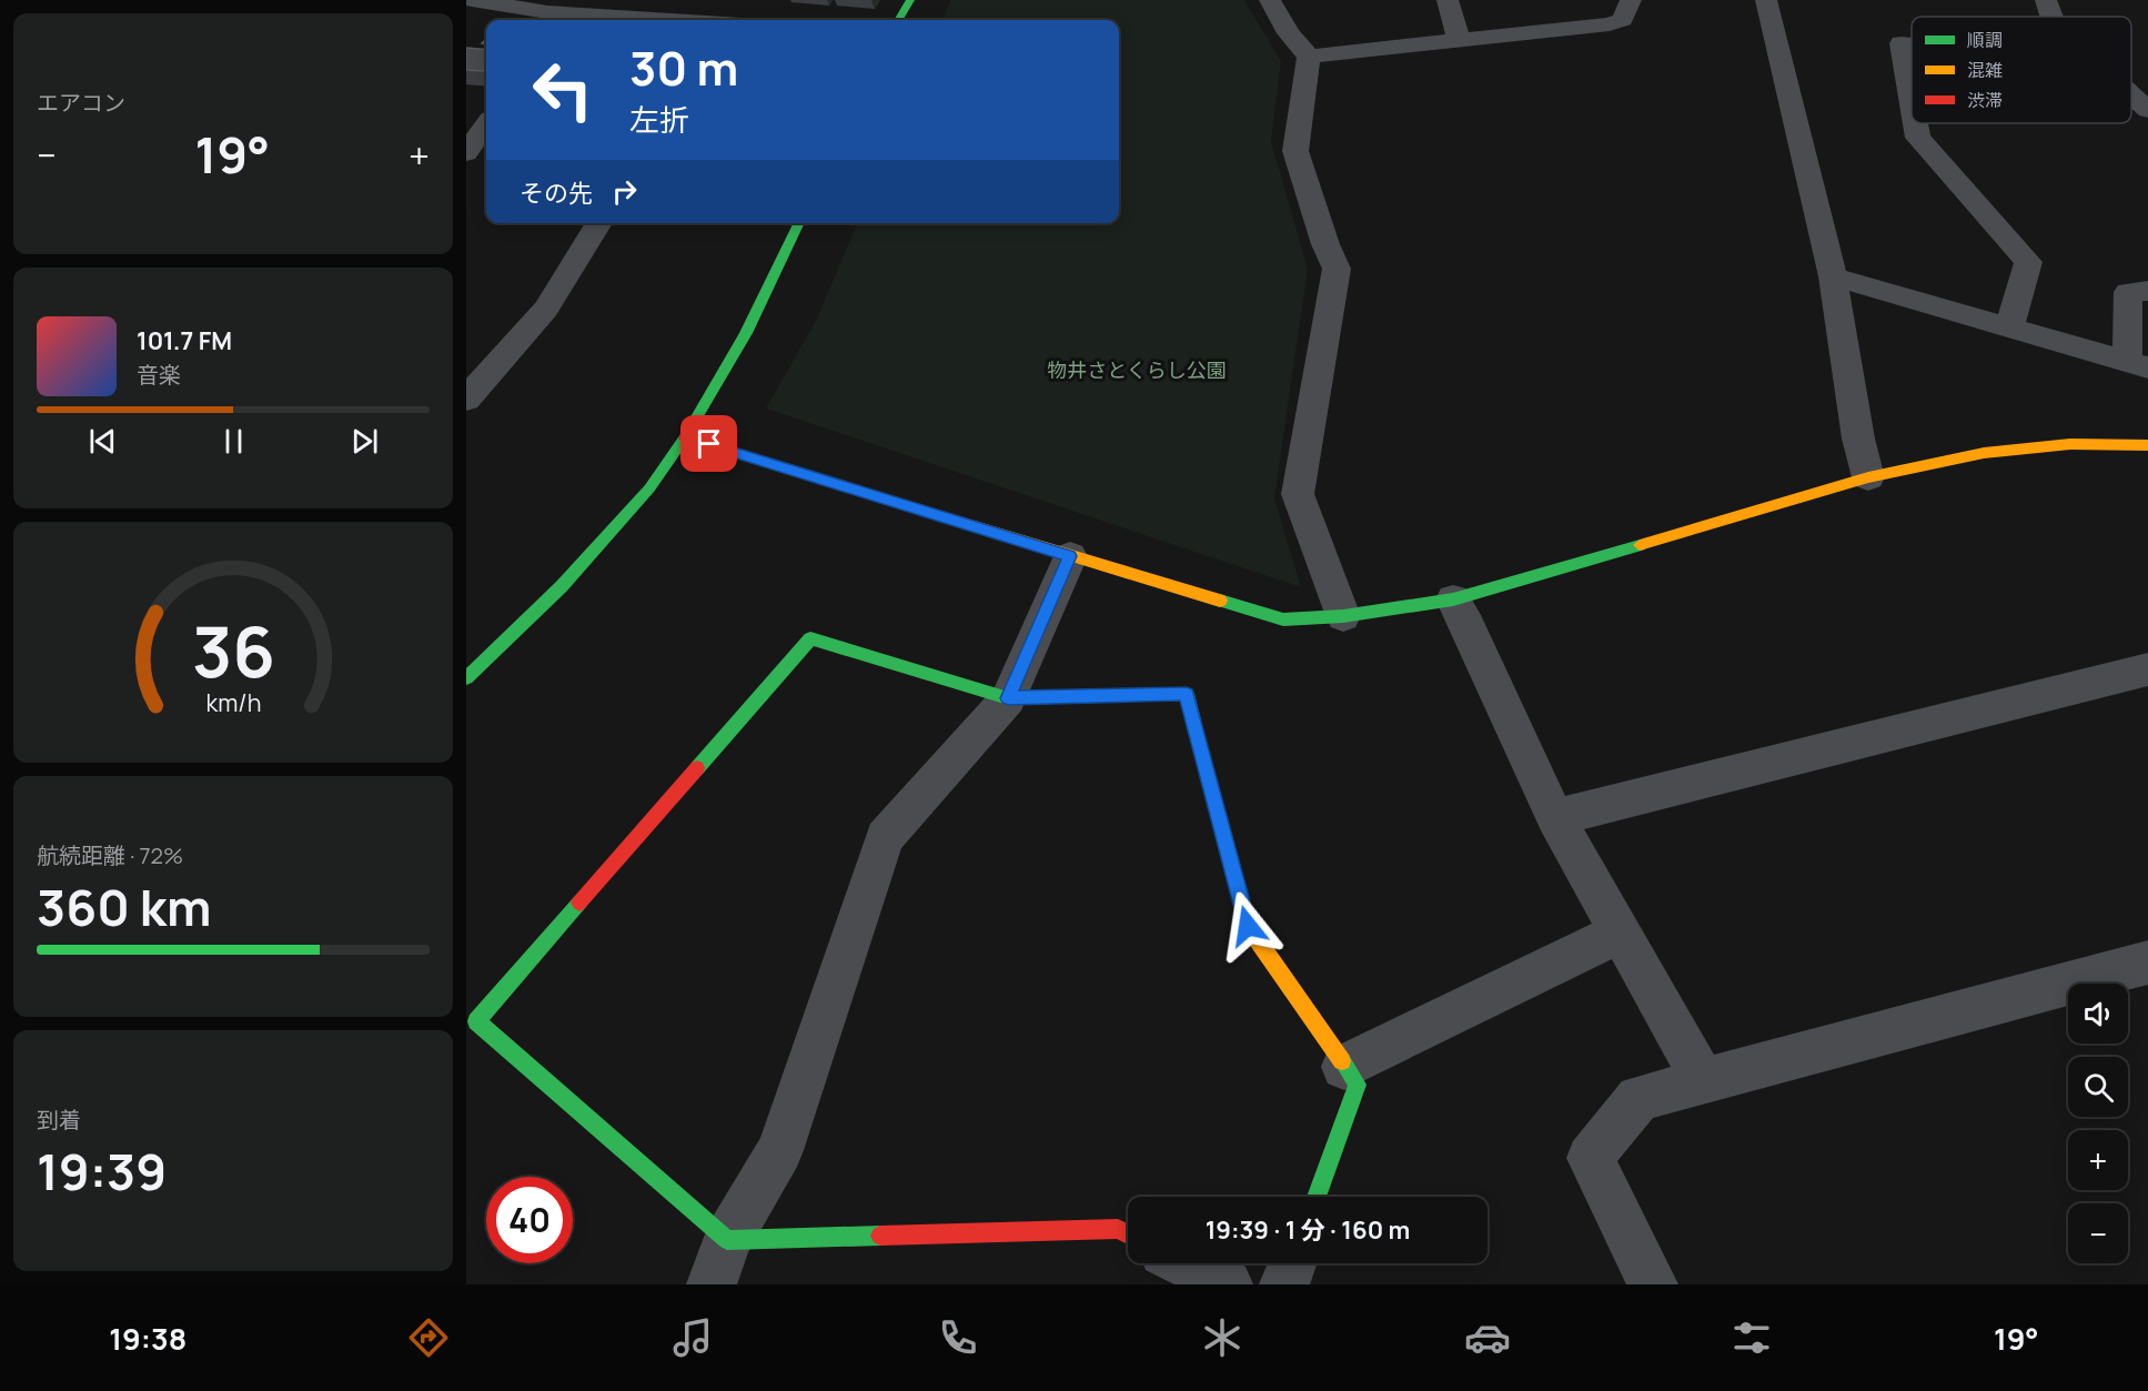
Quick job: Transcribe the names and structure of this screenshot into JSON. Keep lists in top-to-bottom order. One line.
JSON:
{"parks":["物井さとくらし公園"],"legend":["順調","混雑","渋滞"],"page":{"tile":["エアコン",["航続距離 · 72%","360 km"],["到着","19:39"]],"turn":["30 m","左折"],"heat":["−","19°","+"],"then":"その先","song":["101.7 FM","音楽"],"map_buttons":["+","−"],"limit":"40","trip":"19:39 · 1 分 · 160 m","tabs":["19:38","19°"],"gauge":["36","km/h"]}}
